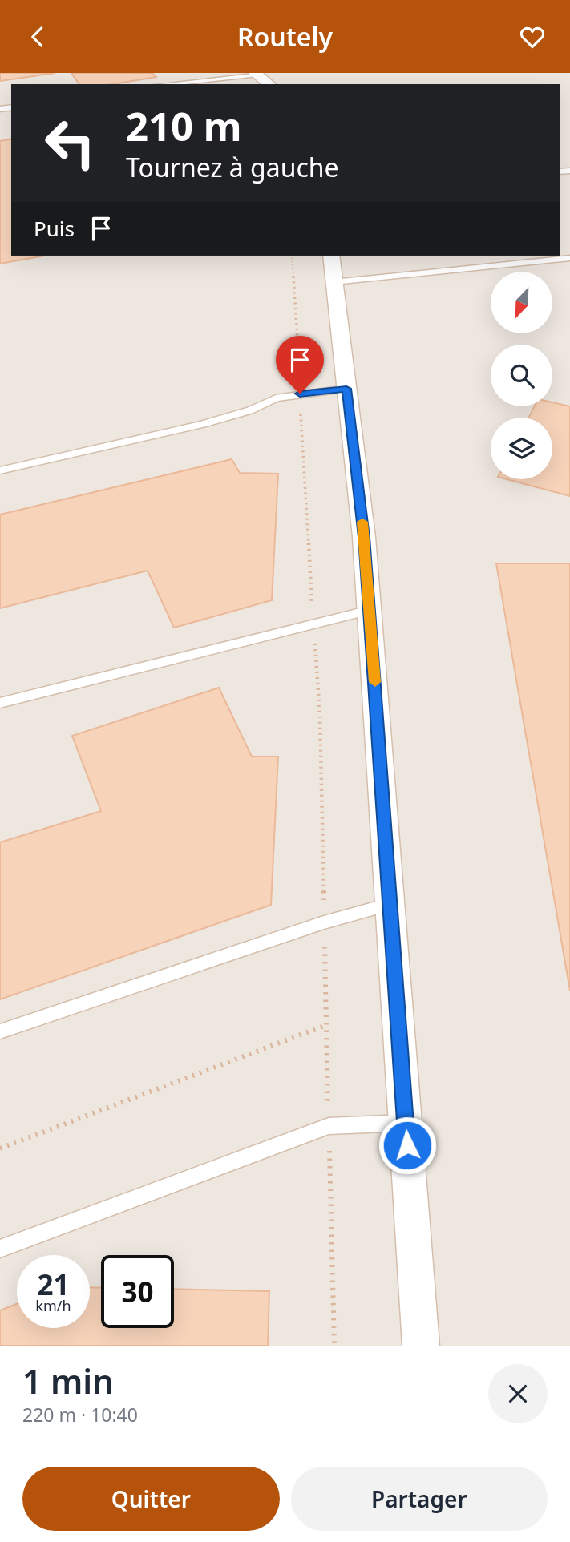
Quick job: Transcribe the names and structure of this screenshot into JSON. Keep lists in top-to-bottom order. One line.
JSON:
{"north":"bottom left","page":{"header":"Routely","turn":["210 m","Tournez à gauche"],"then":"Puis","speed":"21 km/h","limit":"30","heading":["1 min","220 m · 10:40"],"buttons":["Quitter","Partager"]}}
